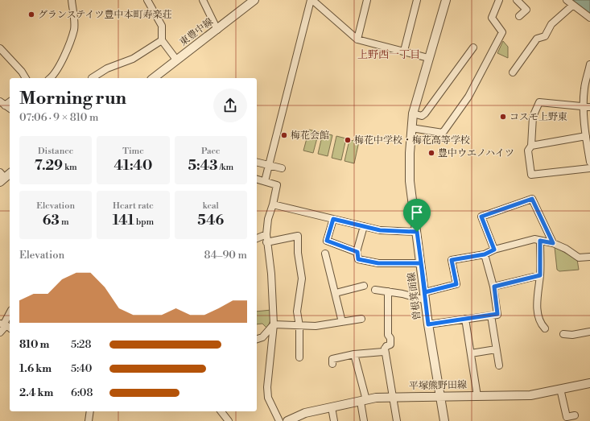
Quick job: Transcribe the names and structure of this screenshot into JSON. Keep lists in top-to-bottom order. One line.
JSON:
{"streets":{"street":["東豊中線","曽根箕面線","平塚熊野田線"]},"crossings":[["曽根箕面線","平塚熊野田線"]],"districts":["上野西一丁目"],"places":["グランステイツ豊中本町寿楽荘","コスモ上野東","梅花会館","梅花中学校・梅花高等学校","豊中ウエノハイツ"],"page":{"heading":["Morning run","07:06 · 9 × 810 m"],"stats":[["Distance","7.29 km"],["Time","41:40"],["Pace","5:43 /km"],["Elevation","63 m"],["Heart rate","141 bpm"],["kcal","546"]],"chart":["Elevation","84–90 m"],"list":[{"name":"810 m","note":"5:28"},{"name":"1.6 km","note":"5:40"},{"name":"2.4 km","note":"6:08"}]}}
